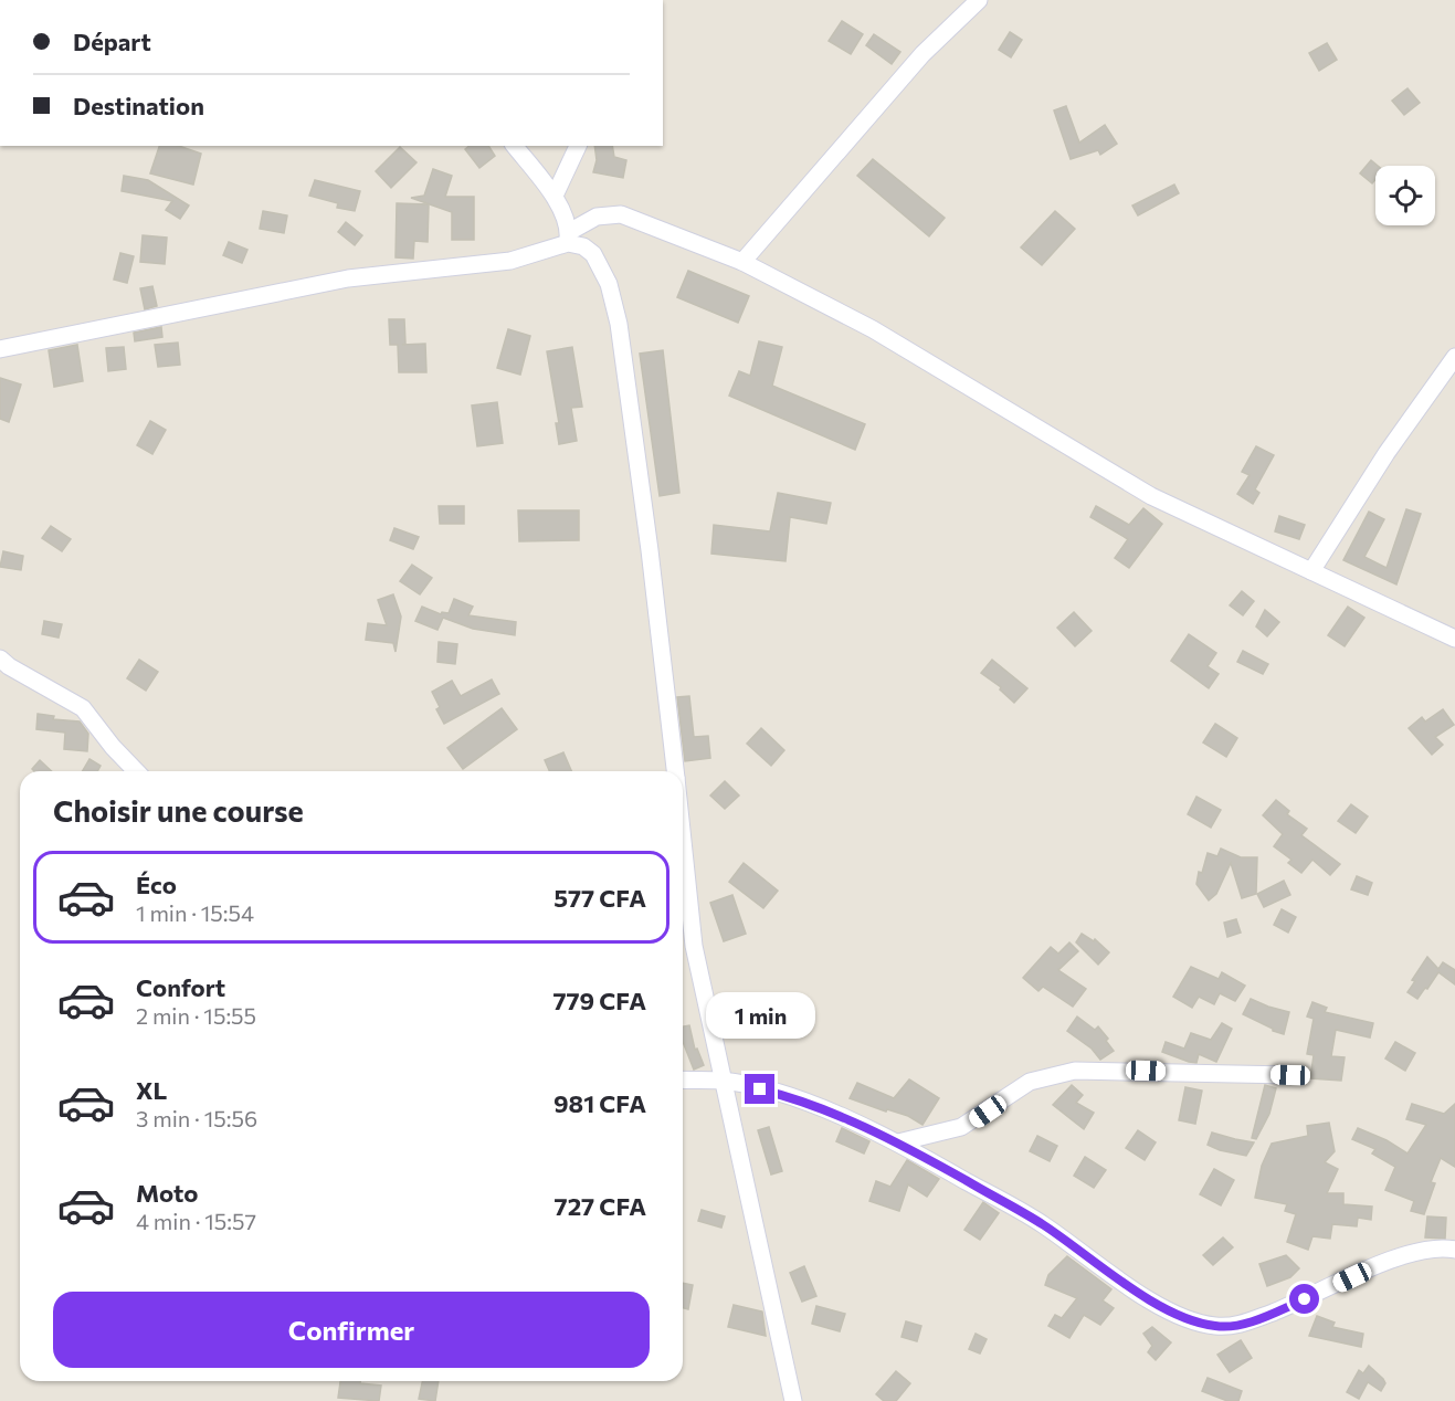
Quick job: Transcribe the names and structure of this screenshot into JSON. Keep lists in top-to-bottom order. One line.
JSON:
{"page":{"banner":["Départ","Destination"],"heading":"Choisir une course","list":[{"name":"Éco","note":"1 min · 15:54","value":"577 CFA"},{"name":"Confort","note":"2 min · 15:55","value":"779 CFA"},{"name":"XL","note":"3 min · 15:56","value":"981 CFA"},{"name":"Moto","note":"4 min · 15:57","value":"727 CFA"}],"bubble":"1 min","buttons":"Confirmer"}}
